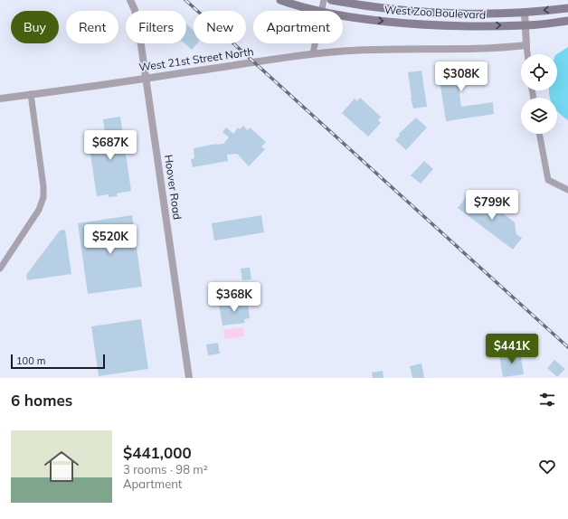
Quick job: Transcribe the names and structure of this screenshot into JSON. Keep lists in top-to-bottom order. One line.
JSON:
{"streets":{"main road":["West Zoo Boulevard"],"street":["West 21st Street North","Hoover Road"]},"crossings":[["West 21st Street North","Hoover Road"]],"scale_bar":"100 m","page":{"chip":["Buy","Rent","Filters","New","Apartment"],"price":["$308K","$687K","$799K","$520K","$368K","$441K"],"scale":"100 m","heading":"6 homes","list":[{"name":"$441,000","note":"3 rooms · 98 m² · Apartment"}]}}
